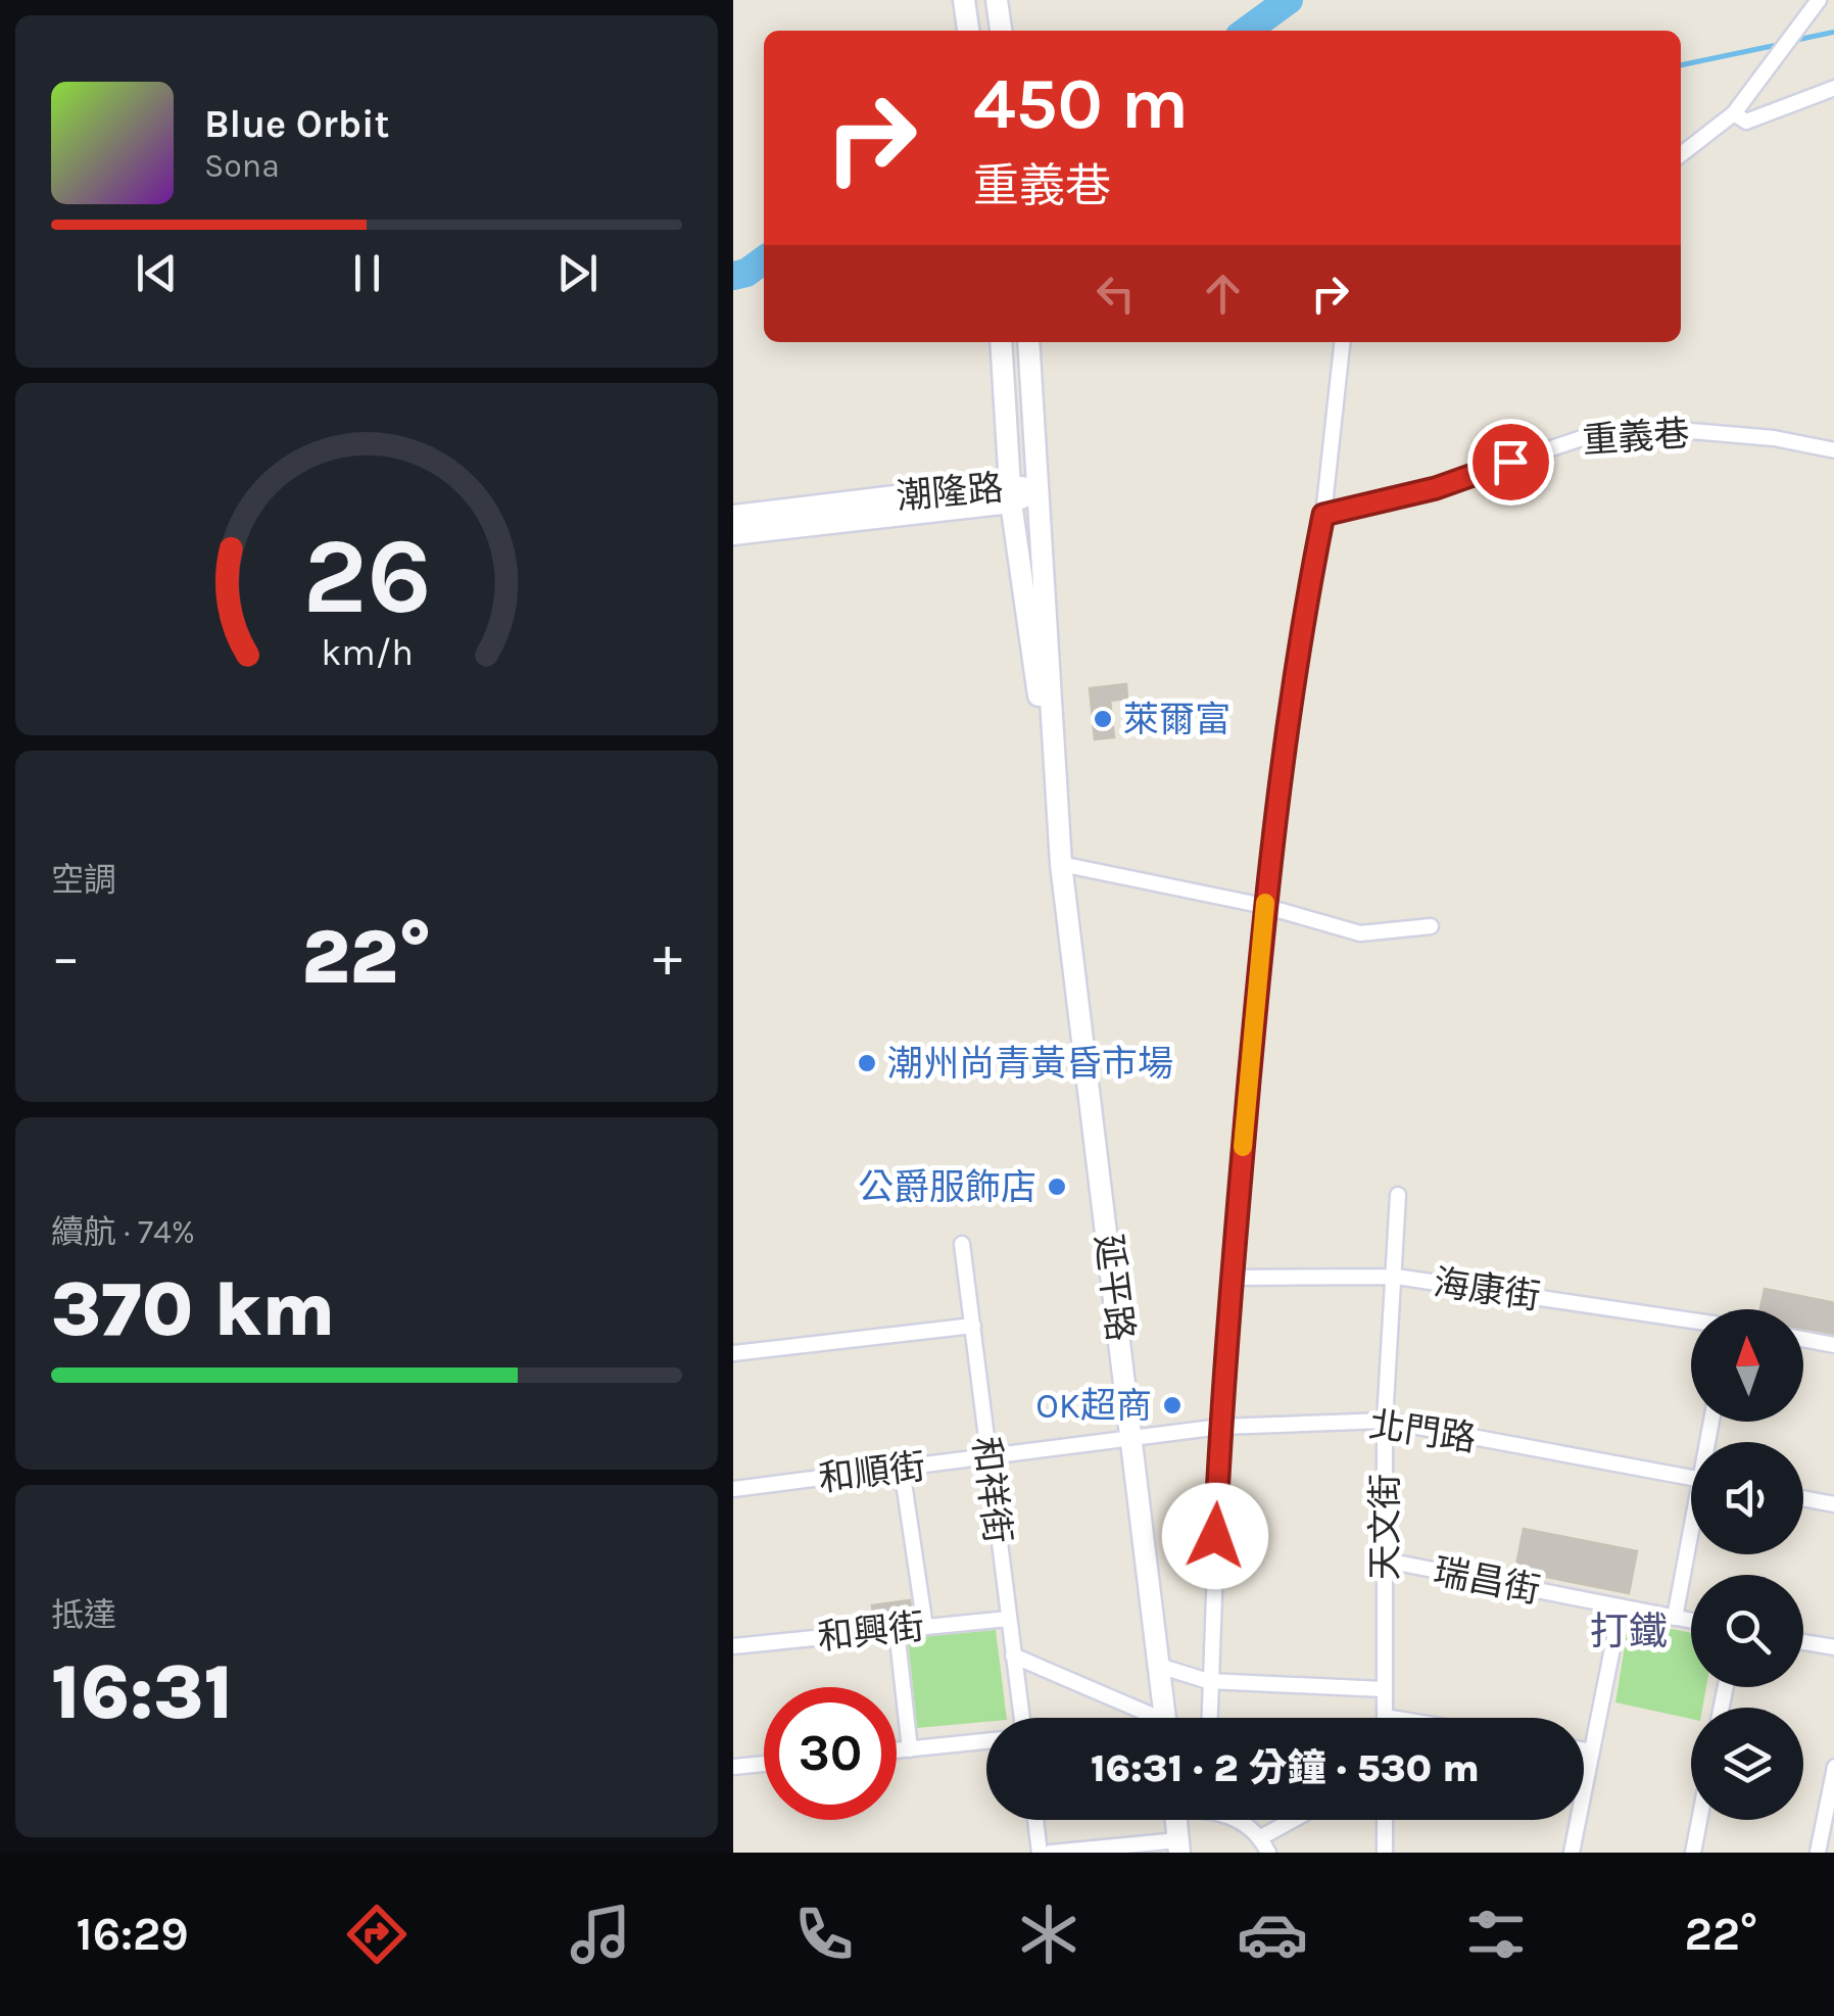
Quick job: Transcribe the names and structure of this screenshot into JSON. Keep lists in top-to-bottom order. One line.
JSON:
{"streets":{"street":["重義巷","潮隆路","延平路","海康街","北門路","和順街","和祥街","天文街","瑞昌街","和興街"]},"crossings":[["潮隆路","延平路"],["延平路","北門路"],["延平路","和順街"],["海康街","天文街"],["北門路","和順街"],["北門路","天文街"],["和順街","和祥街"],["和祥街","和興街"],["天文街","瑞昌街"]],"districts":["打鐵"],"places":["萊爾富","潮州尚青黃昏市場","公爵服飾店","OK超商"],"north":"top","page":{"turn":["450 m","重義巷"],"song":["Blue Orbit","Sona"],"tile":["空調",["續航 · 74%","370 km"],["抵達","16:31"]],"heat":["−","22°","+"],"limit":"30","trip":"16:31 · 2 分鐘 · 530 m","tabs":["16:29","22°"],"gauge":["26","km/h"]}}
